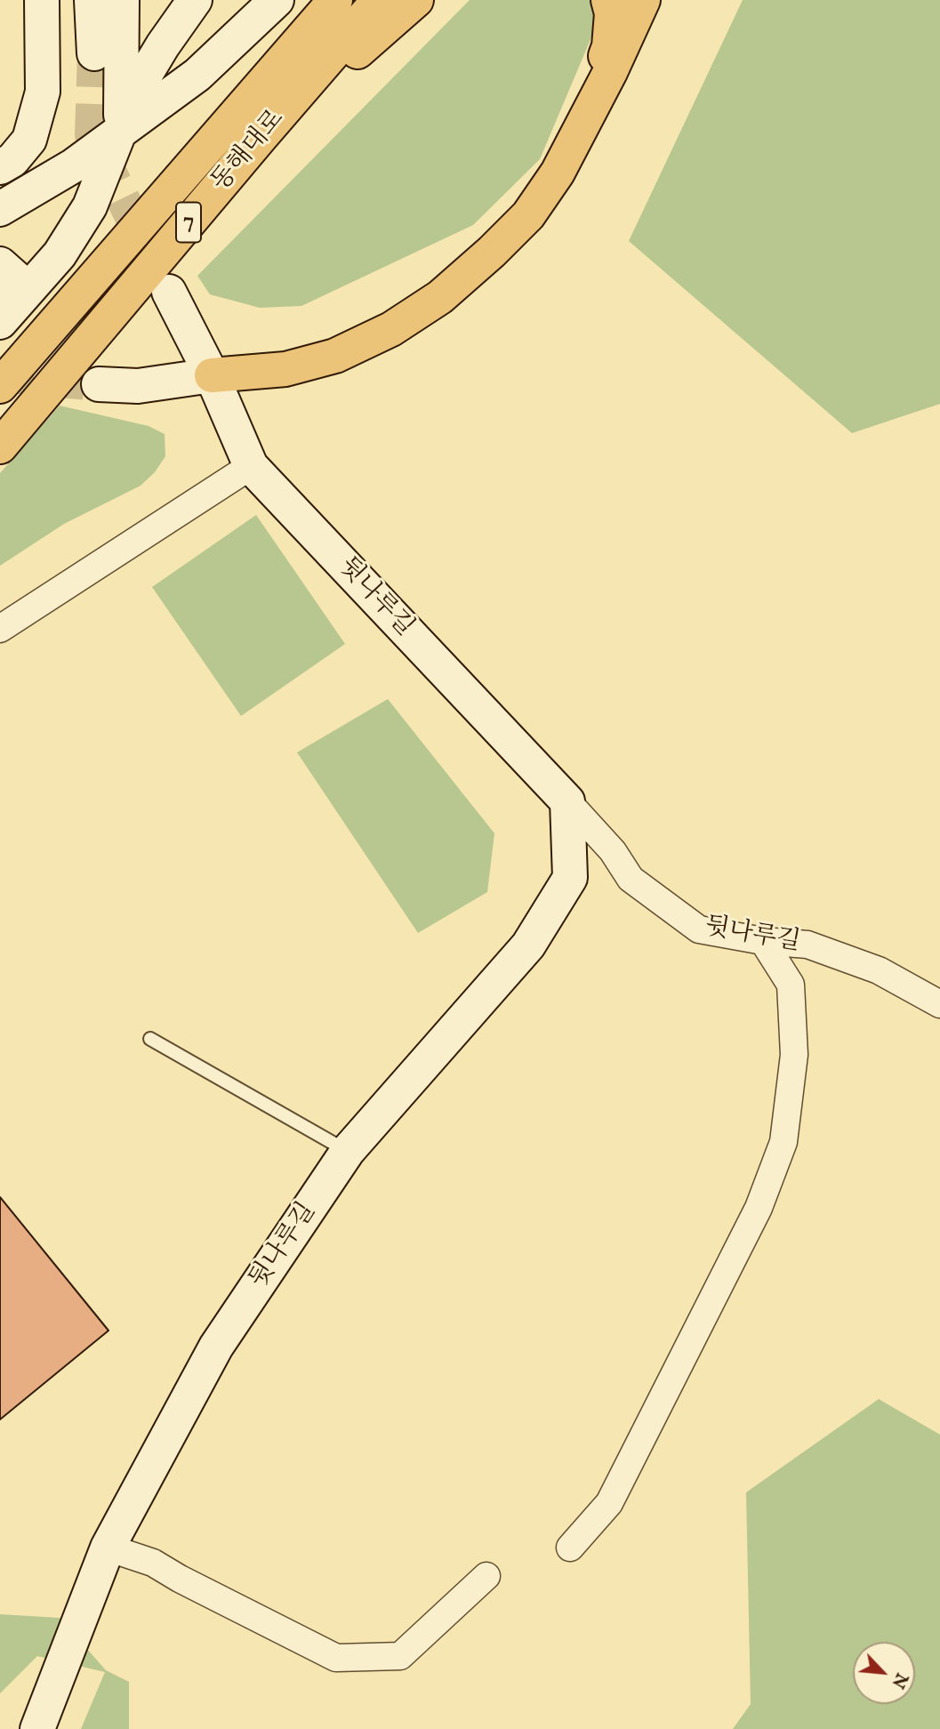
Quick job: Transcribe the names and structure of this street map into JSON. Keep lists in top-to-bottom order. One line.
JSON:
{"streets":{"main road":["동해대로","7"],"street":["뒷나루길"]},"north":"bottom right"}
